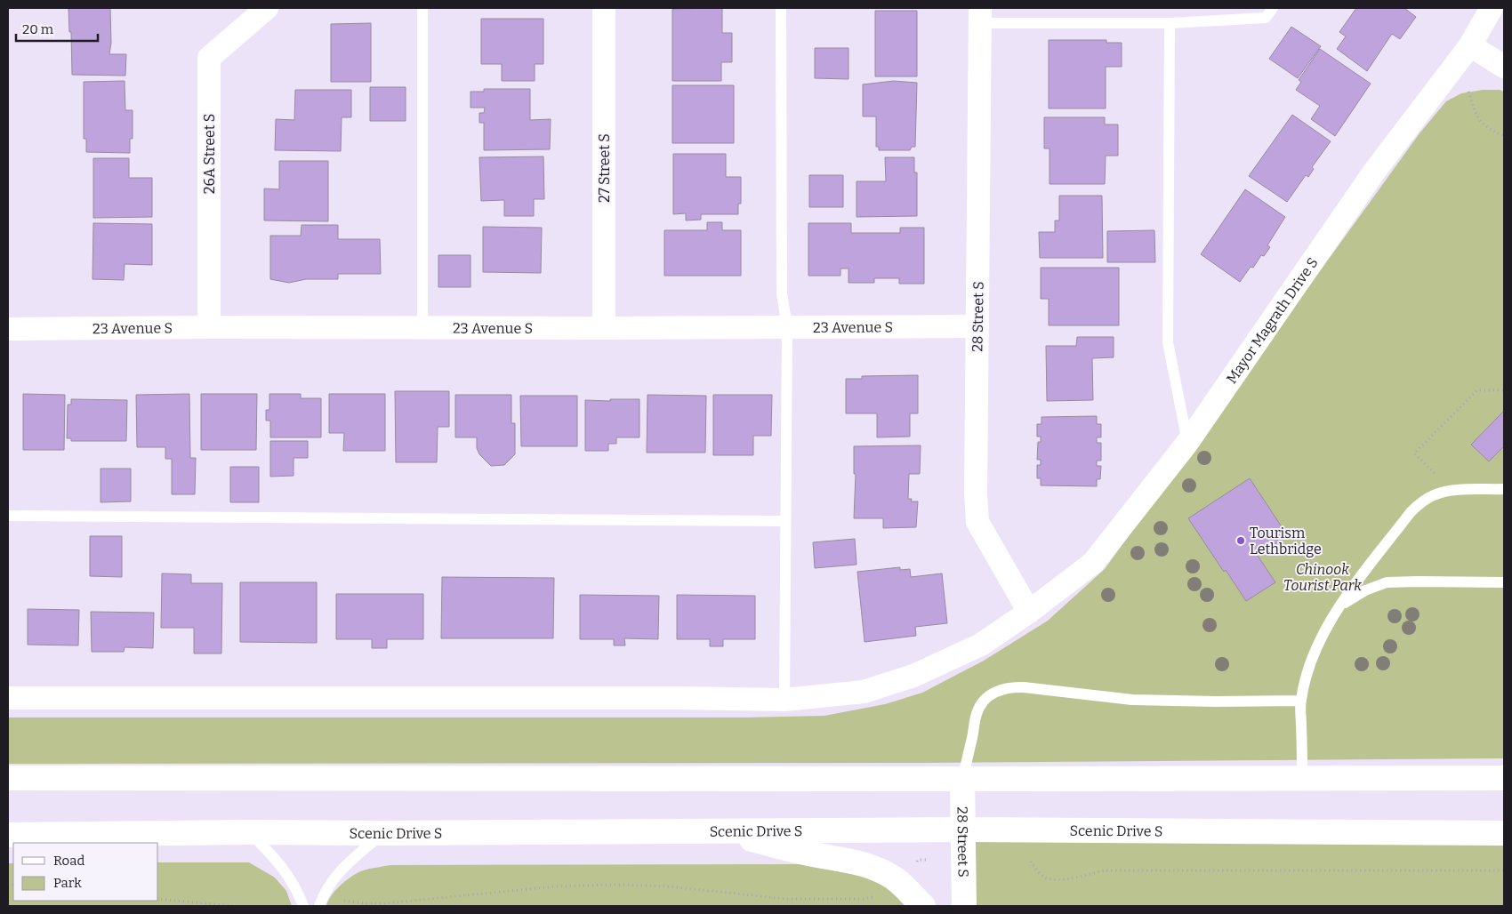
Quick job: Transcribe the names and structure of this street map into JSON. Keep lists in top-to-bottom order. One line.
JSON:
{"streets":{"main road":["28 Street S","Scenic Drive S"],"street":["26A Street S","27 Street S","Mayor Magrath Drive S","23 Avenue S"]},"crossings":[["26A Street S","23 Avenue S"],["27 Street S","23 Avenue S"],["28 Street S","Mayor Magrath Drive S"],["28 Street S","23 Avenue S"],["28 Street S","Scenic Drive S"]],"parks":["Chinook Tourist Park"],"places":["Tourism Lethbridge"],"legend":["Road","Park"],"scale_bar":"20 m"}
